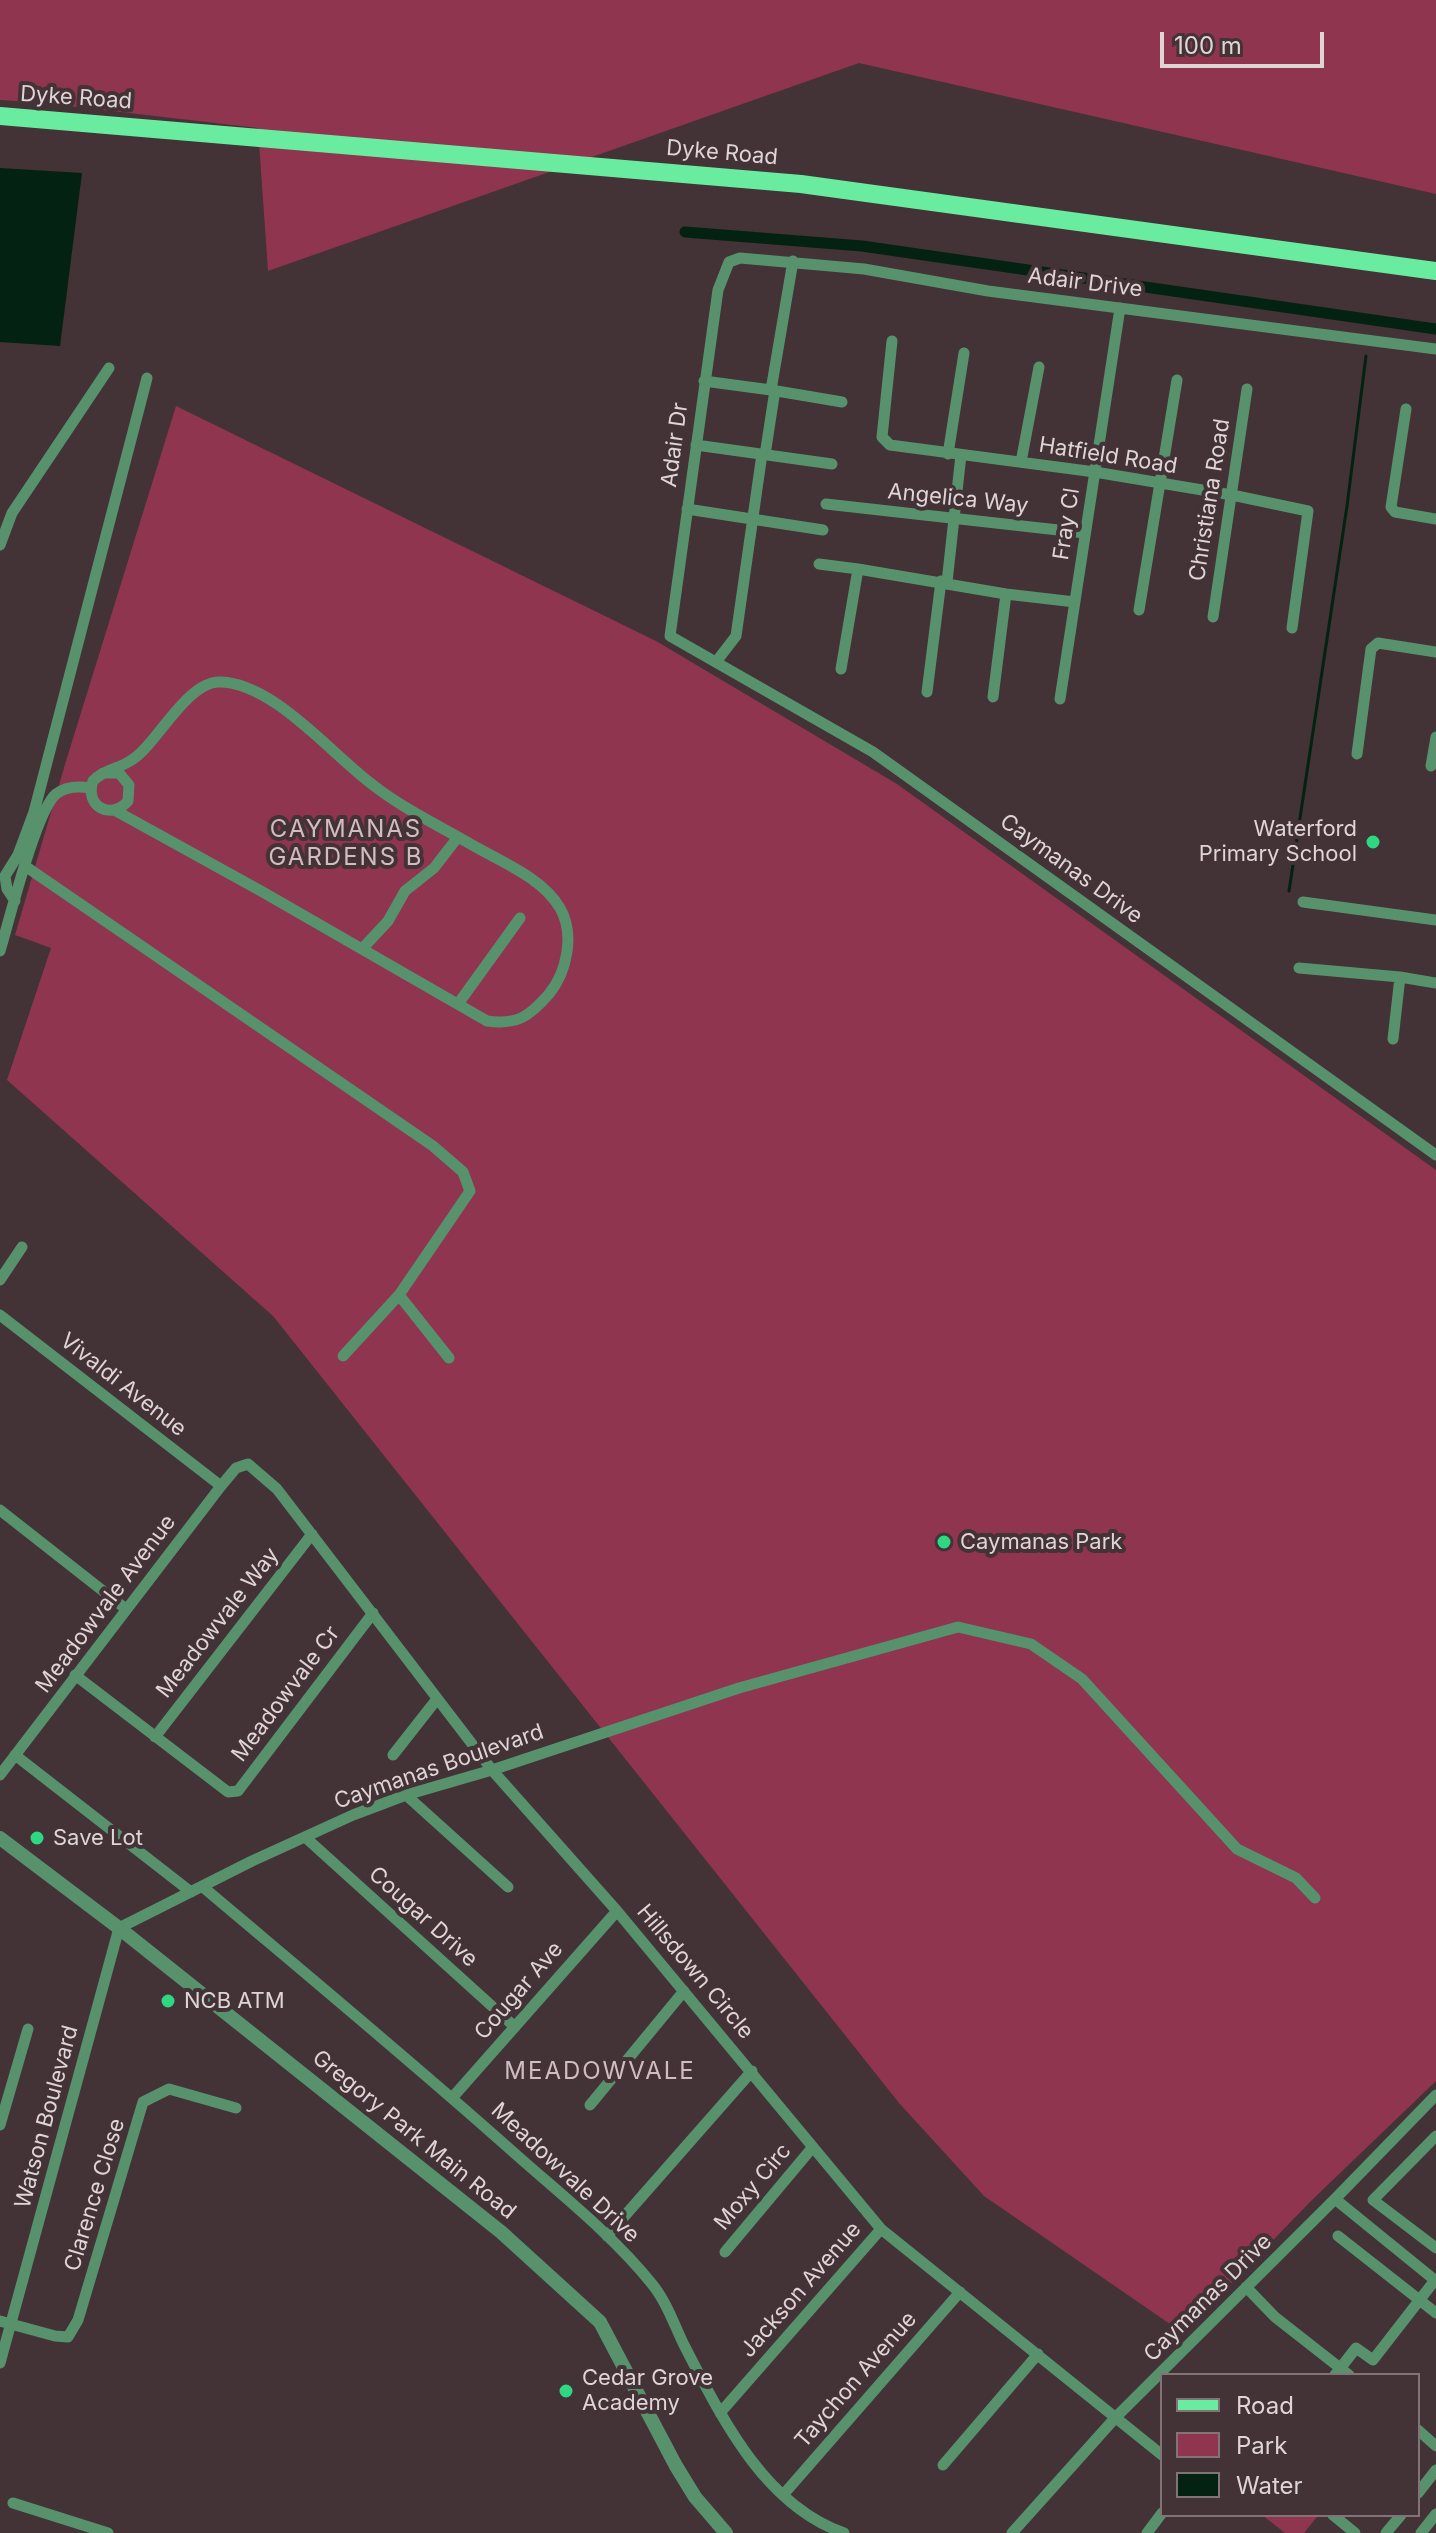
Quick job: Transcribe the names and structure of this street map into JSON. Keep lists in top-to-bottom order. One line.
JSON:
{"streets":{"main road":["Dyke Road"],"street":["Adair Drive","Adair Dr","Hatfield Road","Angelica Way","Christiana Road","Fray Cl","Caymanas Drive","Vivaldi Avenue","Meadowvale Avenue","Meadowvale Way","Meadowvale Cr","Caymanas Boulevard","Cougar Drive","Hillsdown Circle","Cougar Ave","Watson Boulevard","Gregory Park Main Road","Meadowvale Drive","Moxy Circ","Clarence Close","Jackson Avenue","Taychon Avenue"]},"crossings":[["Adair Drive","Adair Dr"],["Adair Drive","Fray Cl"],["Adair Dr","Caymanas Drive"],["Hatfield Road","Christiana Road"],["Hatfield Road","Fray Cl"],["Angelica Way","Fray Cl"],["Caymanas Drive","Hillsdown Circle"],["Vivaldi Avenue","Meadowvale Avenue"],["Meadowvale Avenue","Meadowvale Cr"],["Meadowvale Avenue","Hillsdown Circle"],["Meadowvale Avenue","Meadowvale Drive"],["Meadowvale Way","Meadowvale Cr"],["Meadowvale Way","Hillsdown Circle"],["Meadowvale Cr","Hillsdown Circle"],["Caymanas Boulevard","Cougar Drive"],["Caymanas Boulevard","Hillsdown Circle"],["Caymanas Boulevard","Watson Boulevard"],["Caymanas Boulevard","Gregory Park Main Road"],["Caymanas Boulevard","Meadowvale Drive"],["Cougar Drive","Cougar Ave"],["Hillsdown Circle","Cougar Ave"],["Hillsdown Circle","Moxy Circ"],["Hillsdown Circle","Jackson Avenue"],["Hillsdown Circle","Taychon Avenue"],["Cougar Ave","Meadowvale Drive"],["Watson Boulevard","Gregory Park Main Road"],["Watson Boulevard","Clarence Close"],["Meadowvale Drive","Jackson Avenue"],["Meadowvale Drive","Taychon Avenue"]],"districts":["CAYMANAS GARDENS B","MEADOWVALE"],"places":["Waterford Primary School","Caymanas Park","Save Lot","NCB ATM","Cedar Grove Academy"],"legend":["Road","Park","Water"],"scale_bar":"100 m"}
